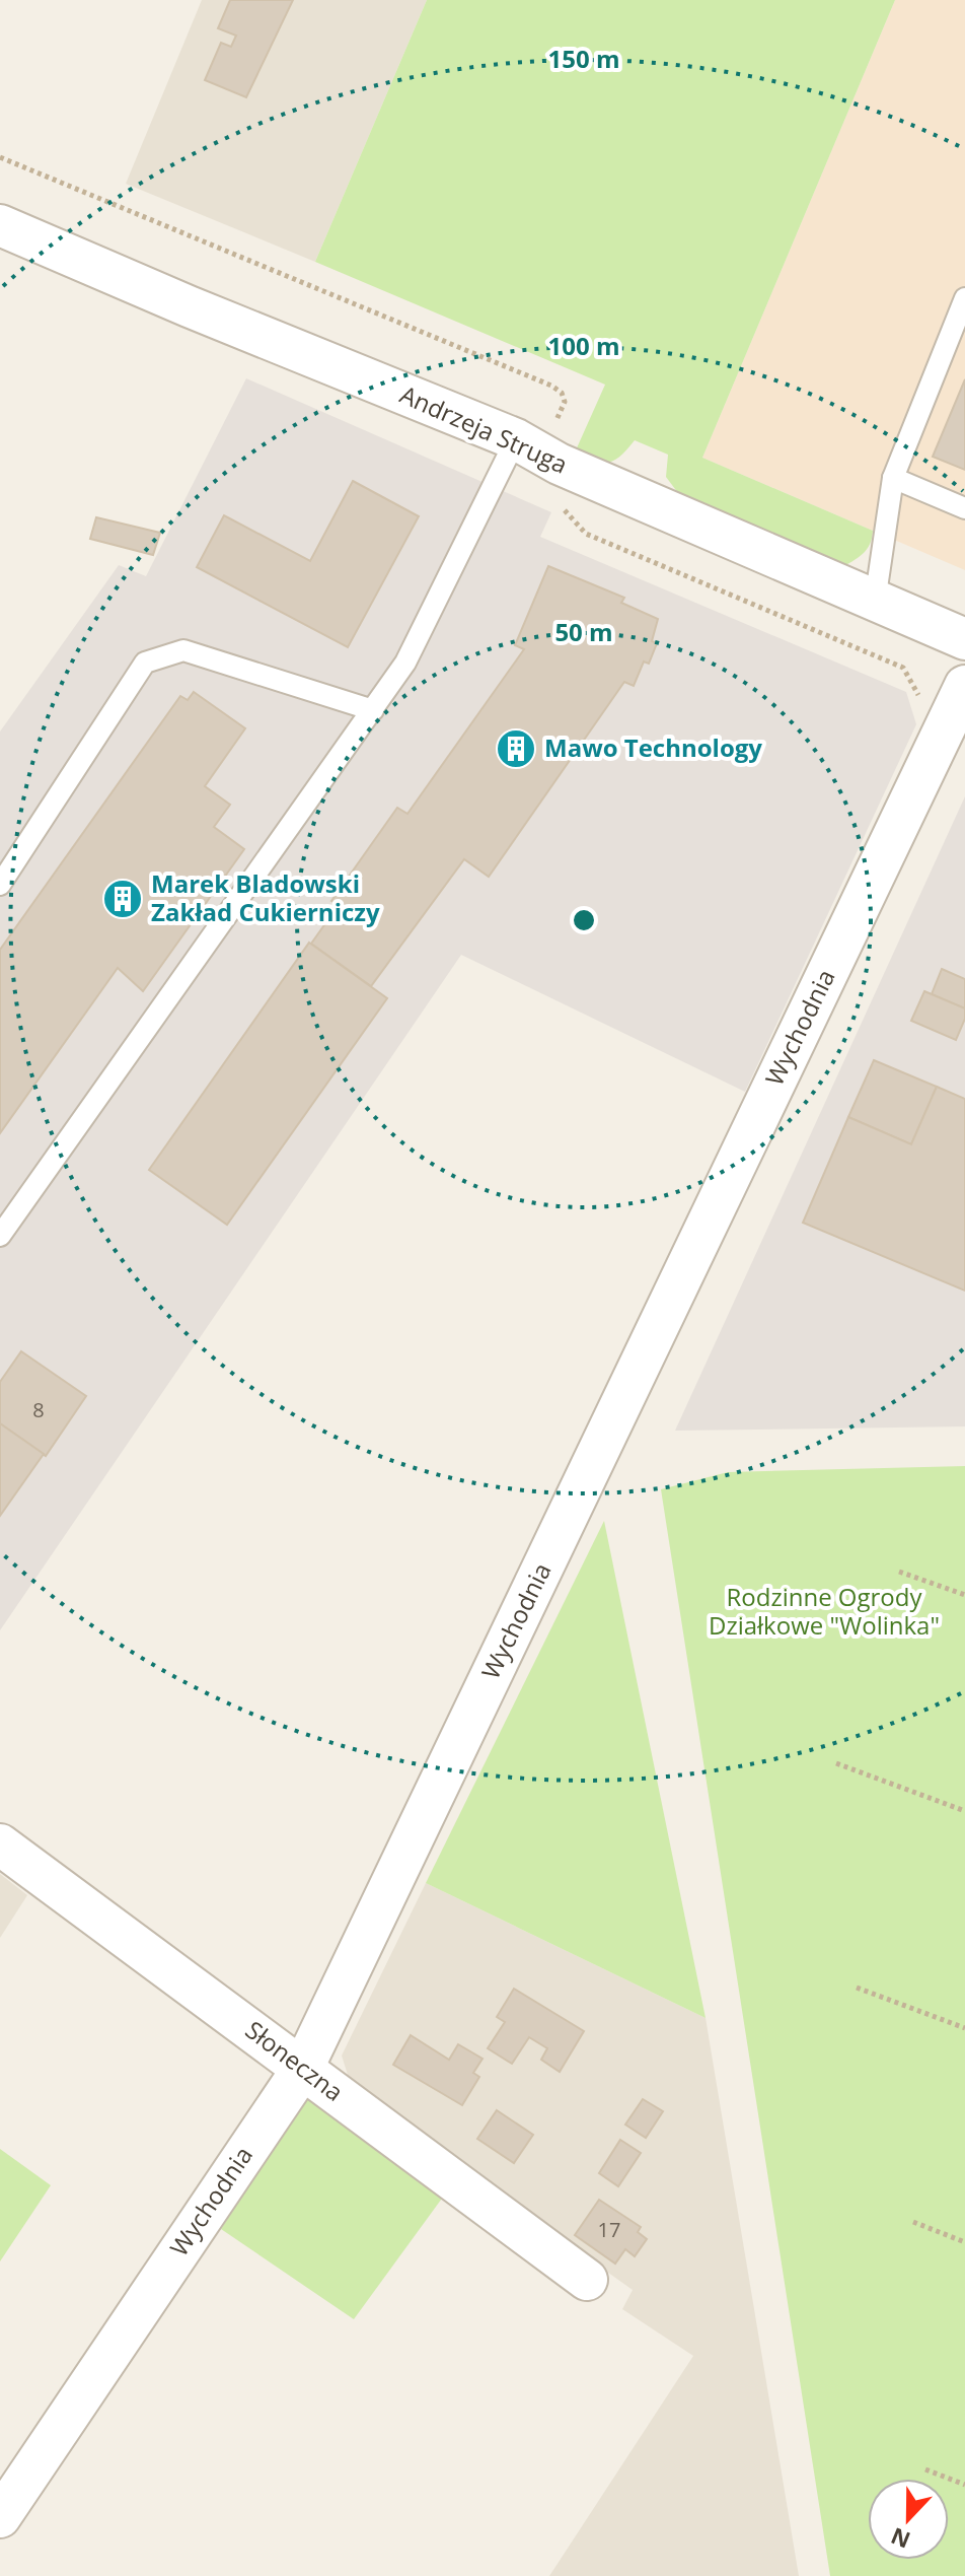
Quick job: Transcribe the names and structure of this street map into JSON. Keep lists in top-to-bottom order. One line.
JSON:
{"streets":{"street":["Andrzeja Struga","Wychodnia","Słoneczna"]},"crossings":[["Wychodnia","Słoneczna"]],"parks":["Rodzinne Ogrody Działkowe \"Wolinka\""],"places":{"building":["Mawo Technology","Marek Bladowski Zakład Cukierniczy"]},"house_numbers":["8","17"],"north":"bottom","rings":["150 m","100 m","50 m"]}
